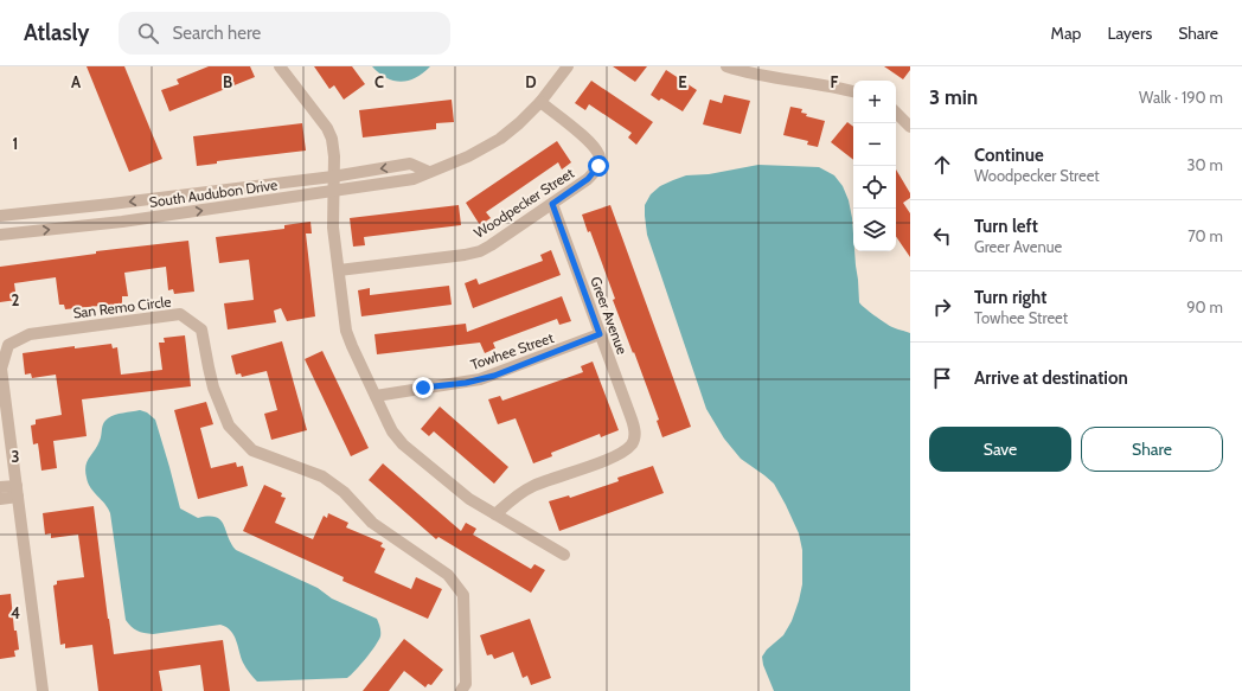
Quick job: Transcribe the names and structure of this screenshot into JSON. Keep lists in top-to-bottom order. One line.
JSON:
{"streets":{"street":["South Audubon Drive","Woodpecker Street","San Remo Circle","Greer Avenue","Towhee Street"]},"crossings":[["South Audubon Drive","Woodpecker Street"],["Woodpecker Street","Greer Avenue"],["Greer Avenue","Towhee Street"]],"page":{"header":"Atlasly","search":"Search here","nav":["Map","Layers","Share"],"heading":["3 min","Walk · 190 m"],"map_buttons":["+","−"],"list":[["Continue","Woodpecker Street","30 m"],["Turn left","Greer Avenue","70 m"],["Turn right","Towhee Street","90 m"],"Arrive at destination"],"buttons":["Save","Share"]},"grid":{"columns":["A","B","C","D","E","F"],"rows":["1","2","3","4"]}}
